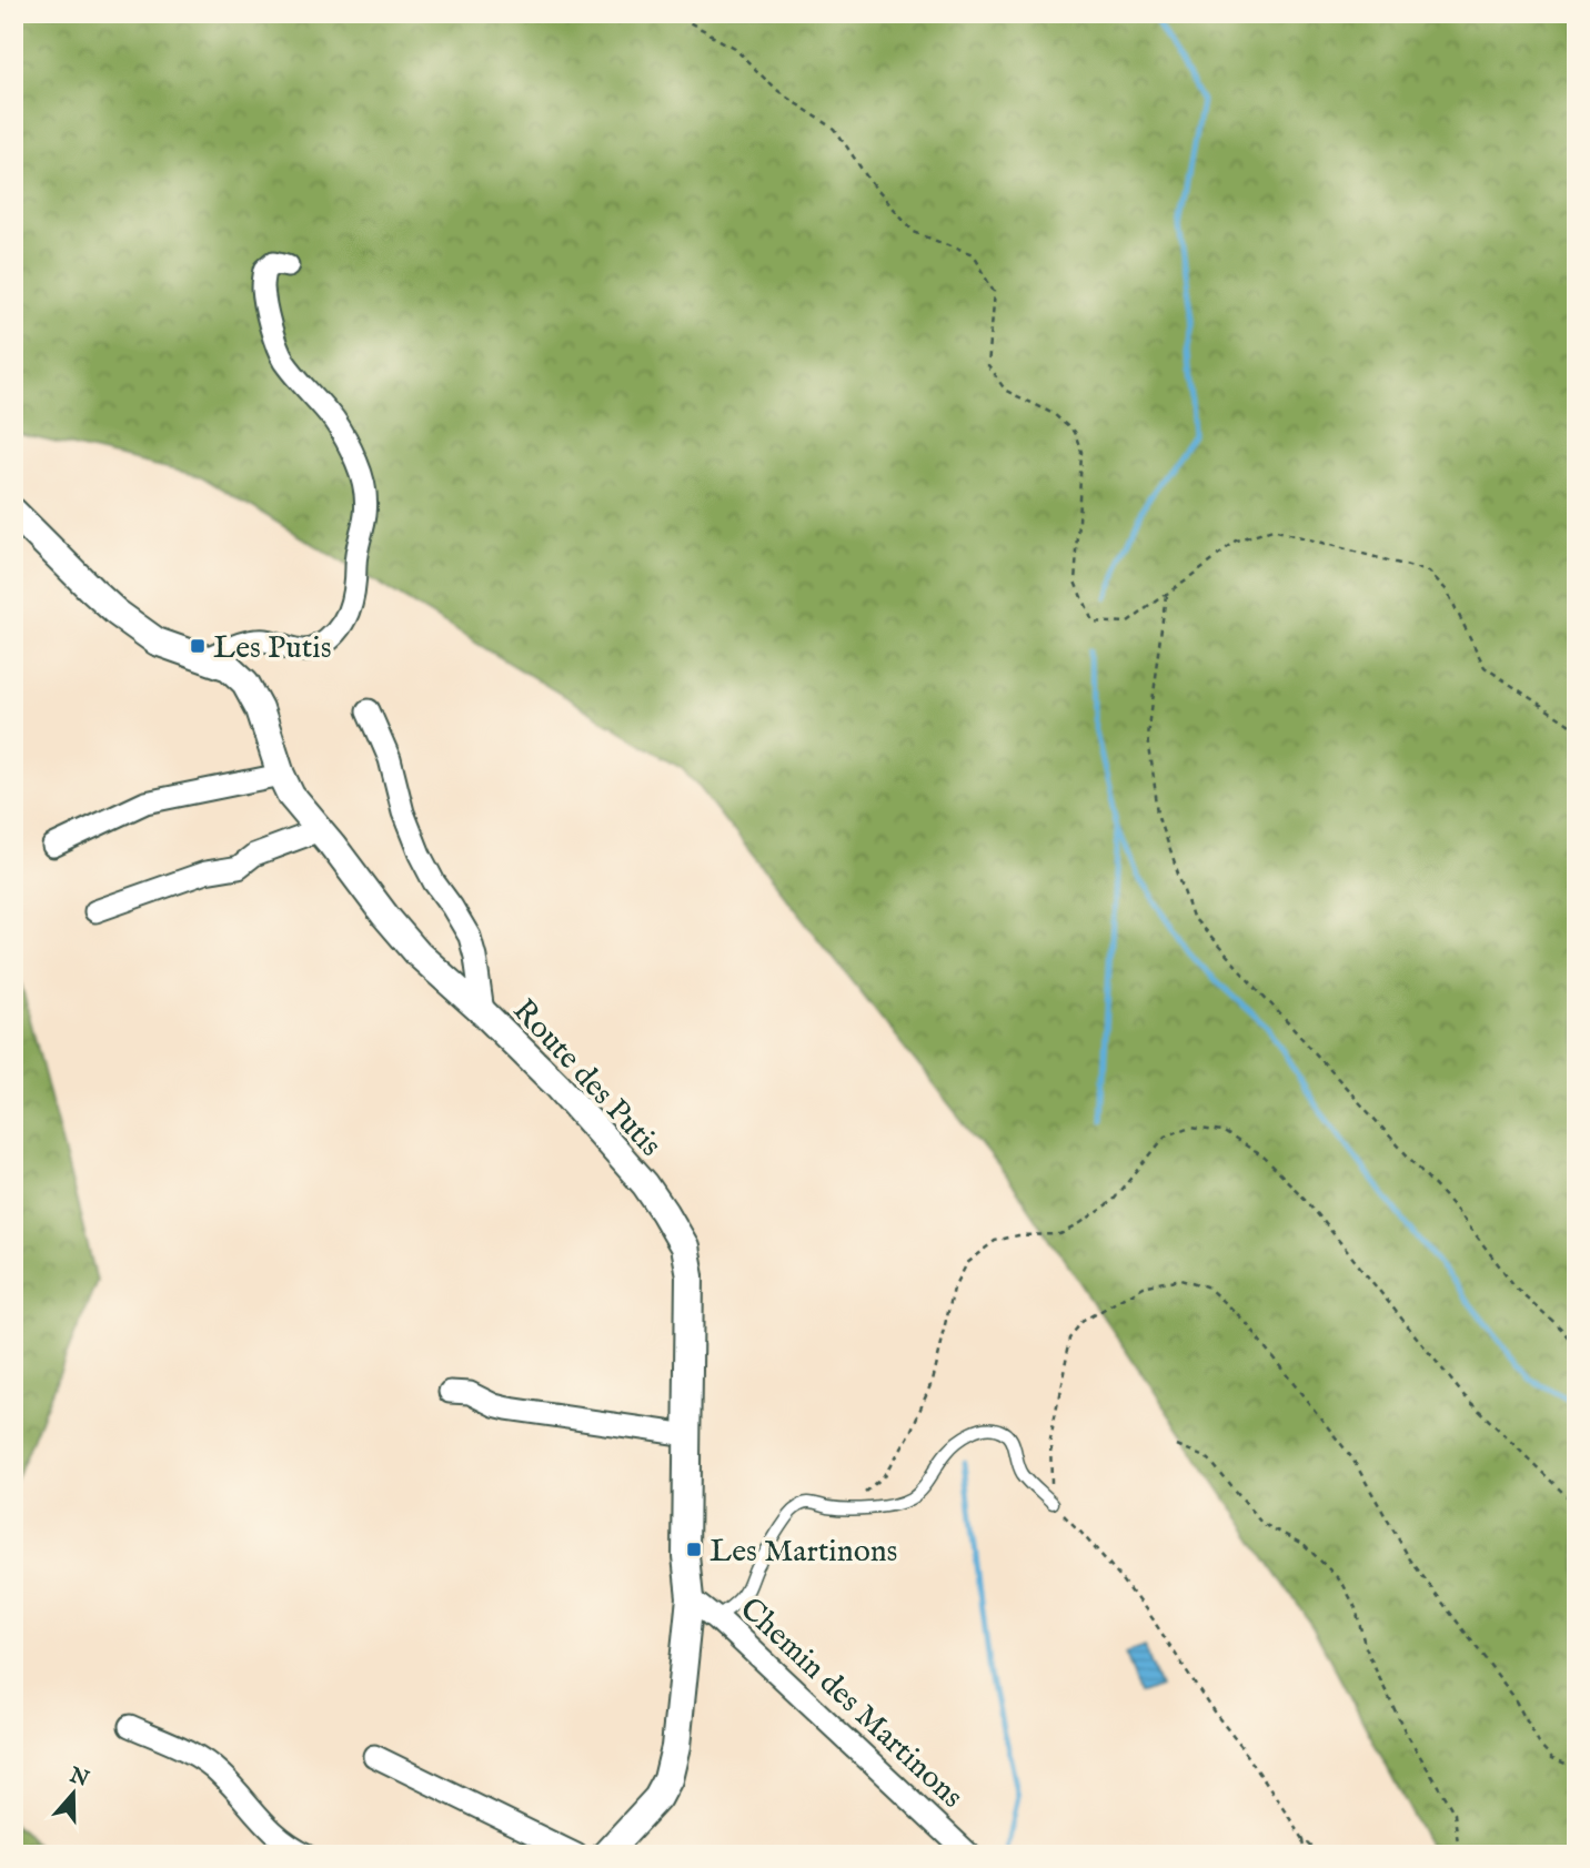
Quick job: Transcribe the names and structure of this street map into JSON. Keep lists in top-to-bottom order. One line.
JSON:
{"streets":{"street":["Route des Putis","Chemin des Martinons"]},"crossings":[["Route des Putis","Chemin des Martinons"]],"places":{"transit":["Les Putis","Les Martinons"]},"north":"top"}
